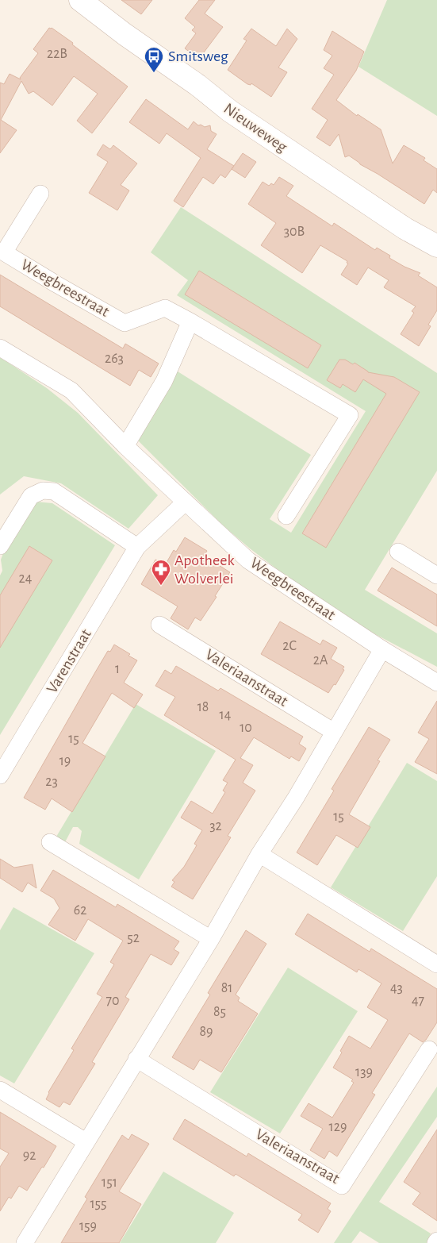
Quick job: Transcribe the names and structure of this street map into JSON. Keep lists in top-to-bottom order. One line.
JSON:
{"streets":{"street":["Nieuweweg","Weegbreestraat","Varenstraat","Valeriaanstraat"]},"crossings":[["Weegbreestraat","Varenstraat"]],"places":{"bus stop":["Smitsweg"],"pharmacy":["Apotheek Wolverlei"]},"house_numbers":["22B","30B","263","24","2C","2A","1","18","14","10","15","19","23","15","32","62","52","81","43","70","47","85","89","139","129","92","151","155","159"]}
